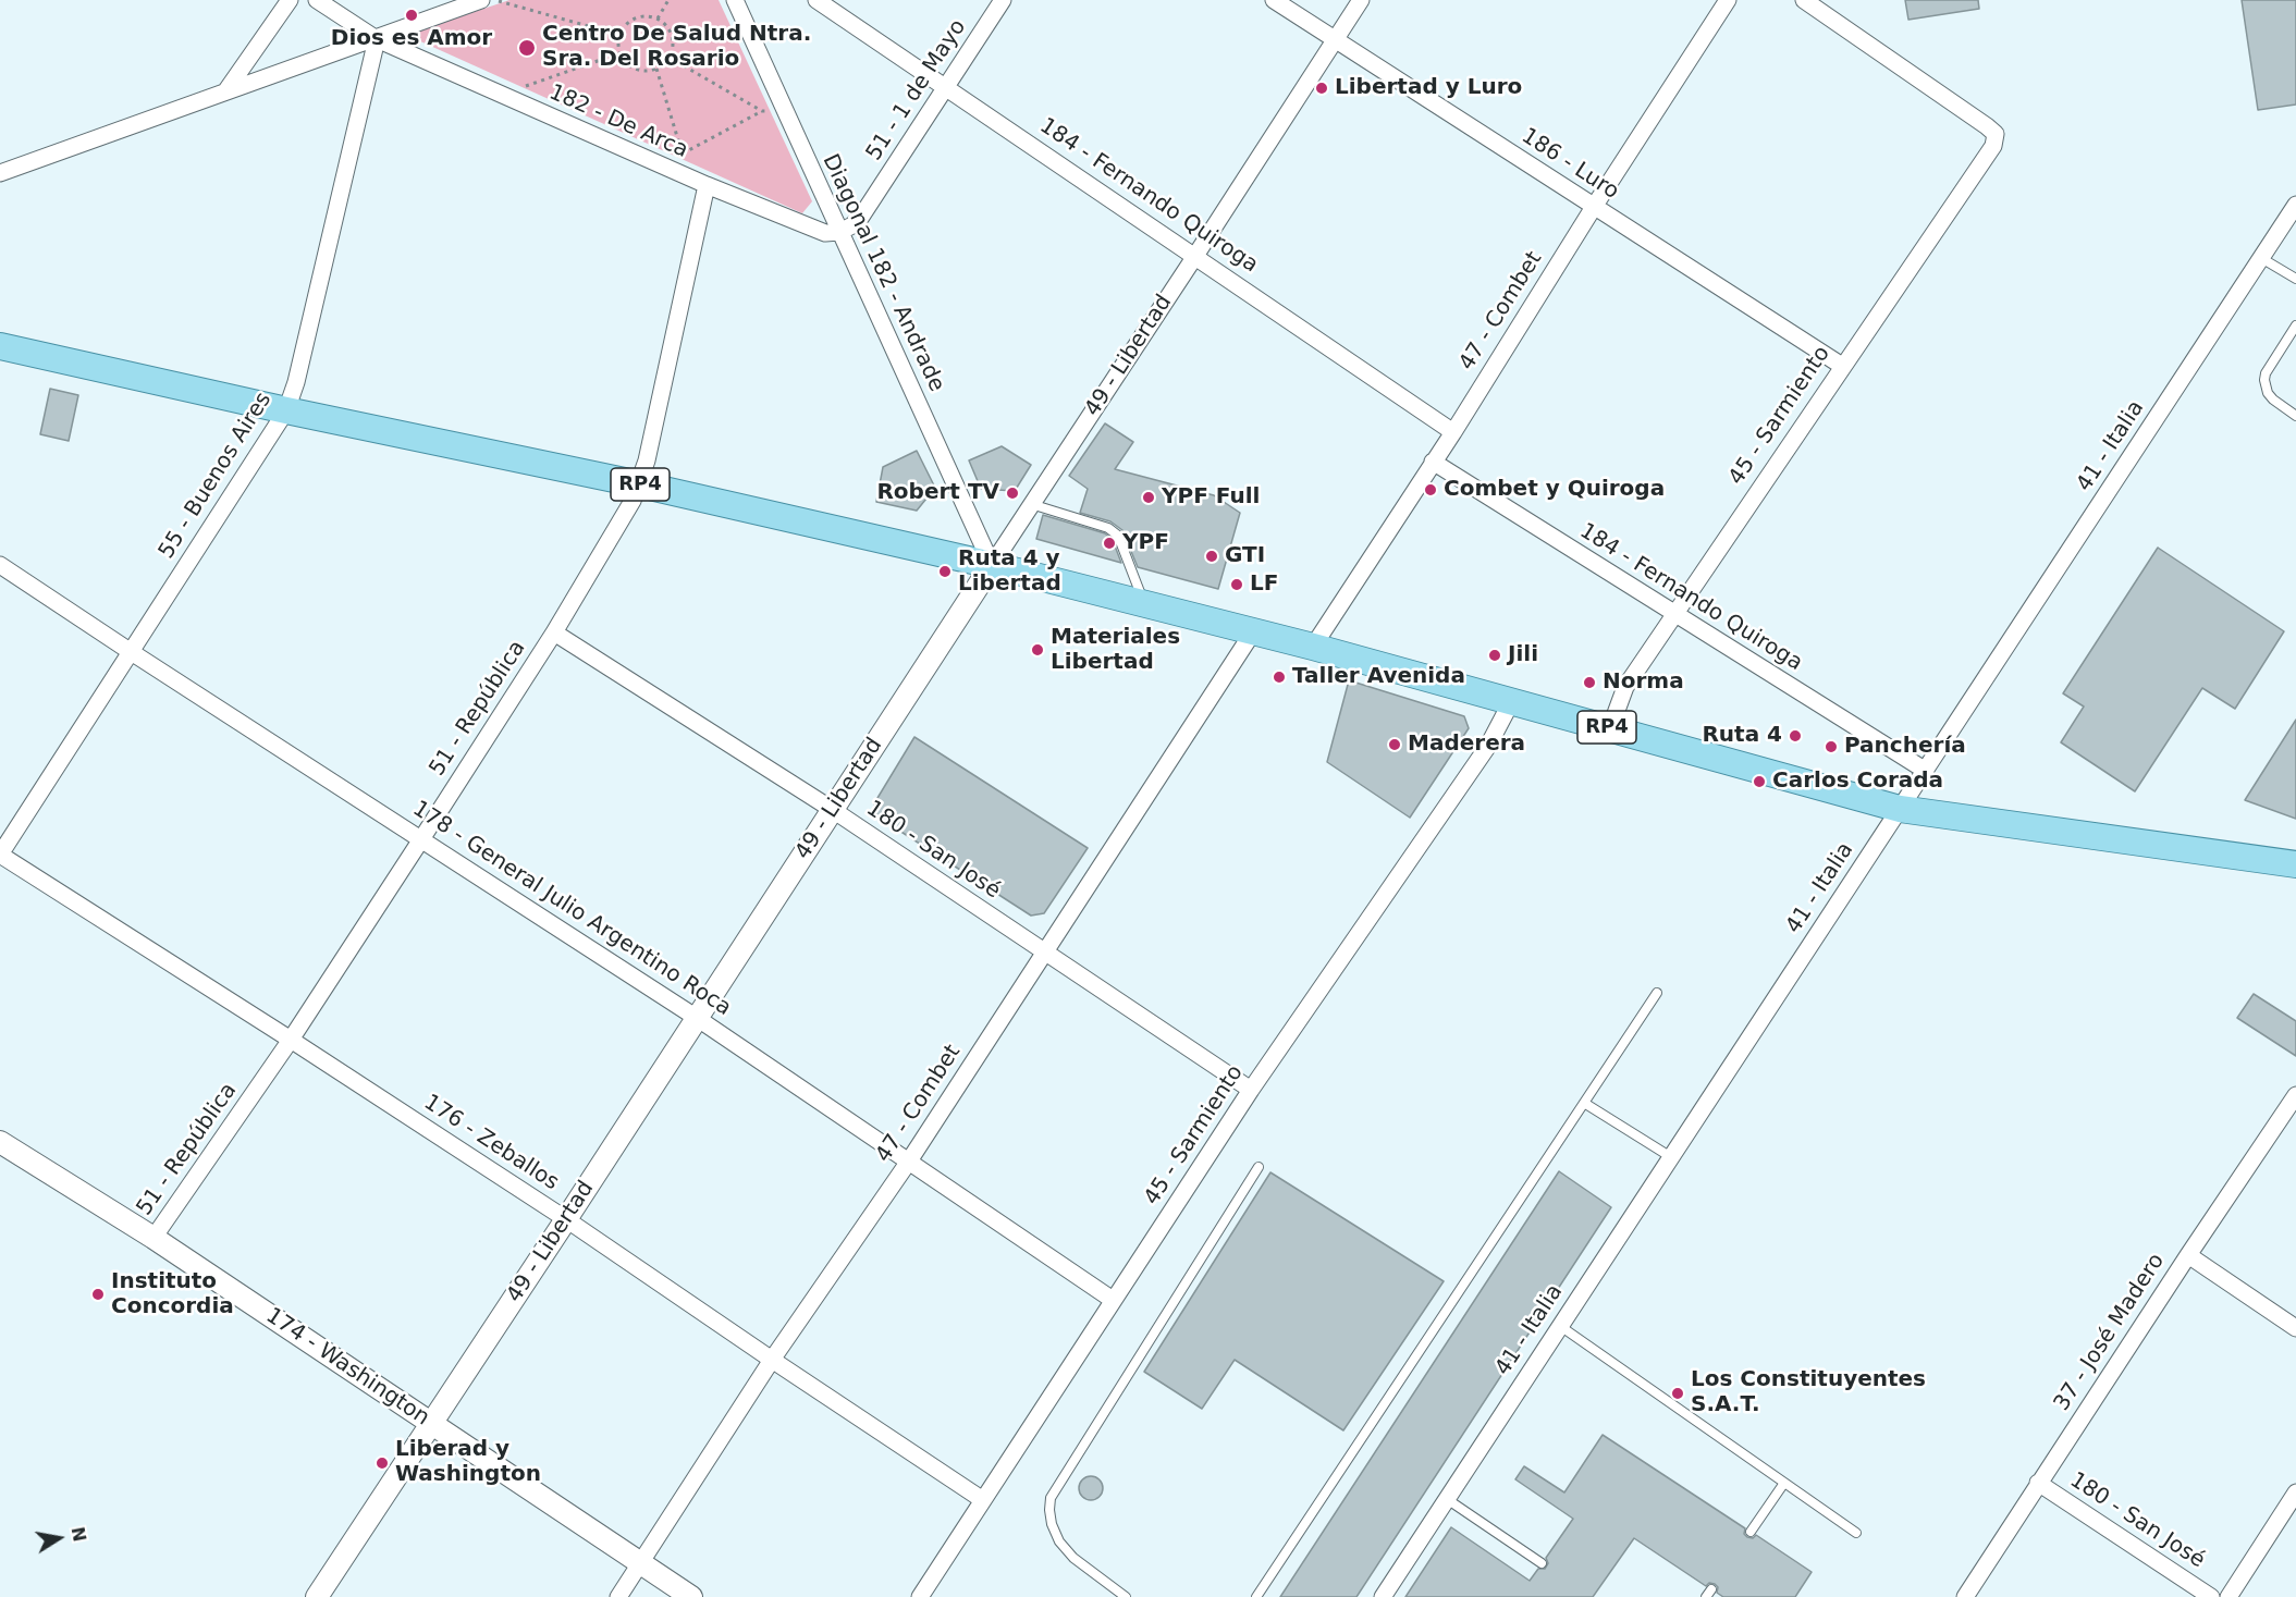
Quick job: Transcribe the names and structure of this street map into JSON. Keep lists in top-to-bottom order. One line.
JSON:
{"streets":{"main road":["RP4"],"street":["51 - 1 de Mayo","182 - De Arca","186 - Luro","184 - Fernando Quiroga","Diagonal 182 - Andrade","47 - Combet","49 - Libertad","45 - Sarmiento","41 - Italia","55 - Buenos Aires","51 - República","180 - San José","178 - General Julio Argentino Roca","176 - Zeballos","37 - José Madero","174 - Washington"]},"crossings":[["51 - 1 de Mayo","182 - De Arca"],["51 - 1 de Mayo","184 - Fernando Quiroga"],["51 - 1 de Mayo","Diagonal 182 - Andrade"],["182 - De Arca","Diagonal 182 - Andrade"],["182 - De Arca","55 - Buenos Aires"],["182 - De Arca","51 - República"],["186 - Luro","47 - Combet"],["186 - Luro","49 - Libertad"],["186 - Luro","45 - Sarmiento"],["184 - Fernando Quiroga","47 - Combet"],["184 - Fernando Quiroga","49 - Libertad"],["184 - Fernando Quiroga","45 - Sarmiento"],["184 - Fernando Quiroga","41 - Italia"],["Diagonal 182 - Andrade","49 - Libertad"],["Diagonal 182 - Andrade","RP4"],["47 - Combet","RP4"],["47 - Combet","180 - San José"],["47 - Combet","178 - General Julio Argentino Roca"],["47 - Combet","176 - Zeballos"],["47 - Combet","174 - Washington"],["49 - Libertad","RP4"],["49 - Libertad","180 - San José"],["49 - Libertad","178 - General Julio Argentino Roca"],["49 - Libertad","176 - Zeballos"],["49 - Libertad","174 - Washington"],["45 - Sarmiento","RP4"],["45 - Sarmiento","180 - San José"],["45 - Sarmiento","178 - General Julio Argentino Roca"],["45 - Sarmiento","176 - Zeballos"],["41 - Italia","RP4"],["55 - Buenos Aires","RP4"],["55 - Buenos Aires","178 - General Julio Argentino Roca"],["55 - Buenos Aires","176 - Zeballos"],["RP4","51 - República"],["51 - República","180 - San José"],["51 - República","178 - General Julio Argentino Roca"],["51 - República","176 - Zeballos"],["51 - República","174 - Washington"],["180 - San José","37 - José Madero"]],"places":["Dios es Amor","Centro De Salud Ntra. Sra. Del Rosario","Libertad y Luro","Combet y Quiroga","Robert TV","YPF Full","YPF","GTI","Ruta 4 y Libertad","LF","Materiales Libertad","Jili","Taller Avenida","Norma","Ruta 4","Maderera","Panchería","Carlos Corada","Instituto Concordia","Los Constituyentes S.A.T.","Liberad y Washington"],"north":"right"}
